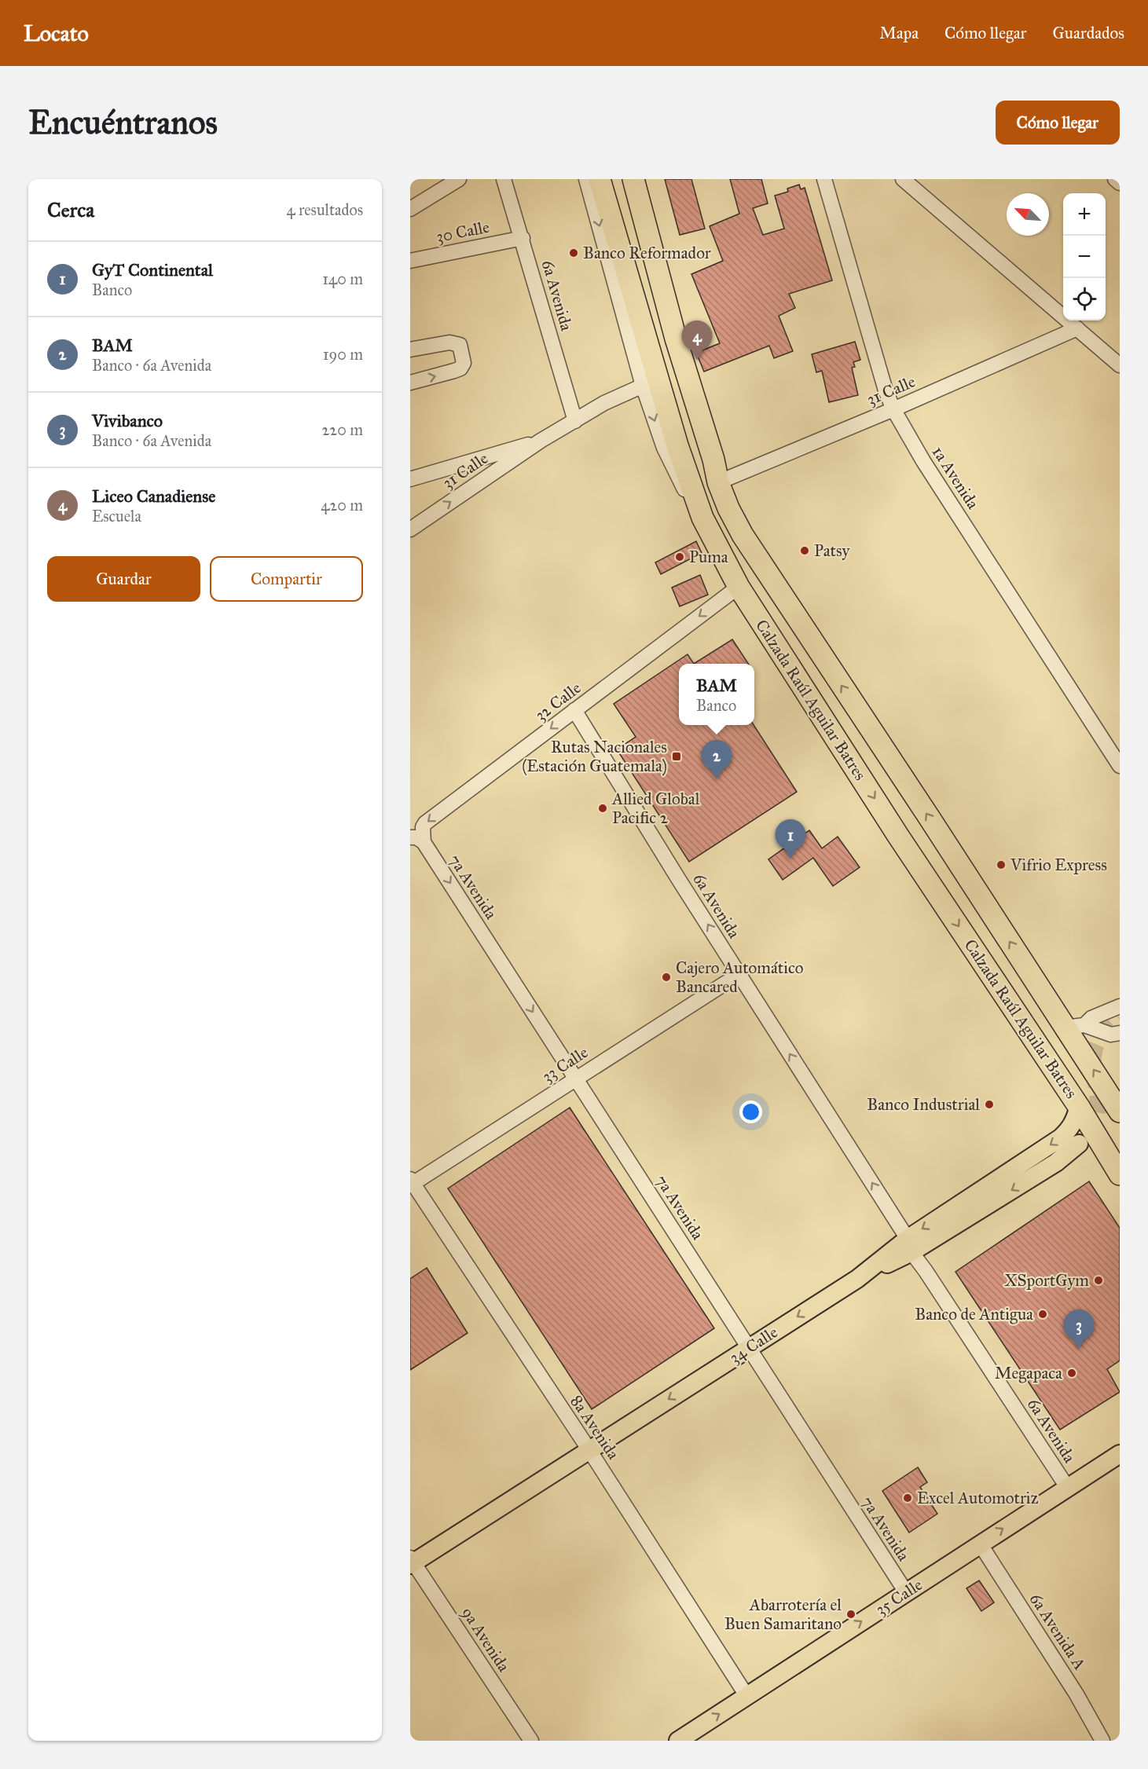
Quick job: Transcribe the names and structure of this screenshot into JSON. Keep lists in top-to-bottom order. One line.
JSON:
{"streets":{"highway":["Calzada Raúl Aguilar Batres"],"main road":["34 Calle","35 Calle"],"street":["30 Calle","6a Avenida","31 Calle","1a Avenida","32 Calle","7a Avenida","33 Calle","8a Avenida","6a Avenida A","9a Avenida"]},"crossings":[["30 Calle","6a Avenida"],["6a Avenida","31 Calle"],["6a Avenida","32 Calle"],["6a Avenida","33 Calle"],["6a Avenida","34 Calle"],["6a Avenida","35 Calle"],["31 Calle","1a Avenida"],["31 Calle","Calzada Raúl Aguilar Batres"],["Calzada Raúl Aguilar Batres","32 Calle"],["Calzada Raúl Aguilar Batres","34 Calle"],["32 Calle","7a Avenida"],["7a Avenida","33 Calle"],["7a Avenida","34 Calle"],["7a Avenida","35 Calle"],["33 Calle","8a Avenida"],["34 Calle","8a Avenida"],["34 Calle","9a Avenida"],["8a Avenida","35 Calle"],["35 Calle","6a Avenida A"]],"one_way":["6a Avenida","32 Calle","35 Calle"],"places":{"other":["Banco Reformador","Patsy","Puma","Allied Global Pacific 2","Vifrio Express","Cajero Automático Bancared","Banco Industrial","XSportGym","Banco de Antigua","Megapaca","Excel Automotriz","Abarrotería el Buen Samaritano"],"transit":["Rutas Nacionales (Estación Guatemala)"]},"north":"top left","page":{"header":"Locato","nav":["Mapa","Cómo llegar","Guardados"],"buttons":["Cómo llegar",["Guardar","Compartir"]],"title":"Encuéntranos","heading":["Cerca","4 resultados"],"map_buttons":["+","−"],"list":[{"mark":"1","name":"GyT Continental","note":"Banco","value":"140 m"},{"mark":"2","name":"BAM","note":"Banco · 6a Avenida","value":"190 m"},{"mark":"3","name":"Vivibanco","note":"Banco · 6a Avenida","value":"220 m"},{"mark":"4","name":"Liceo Canadiense","note":"Escuela","value":"420 m"}],"pins":["4","2","1","3"],"popup":["BAM","Banco"]}}
